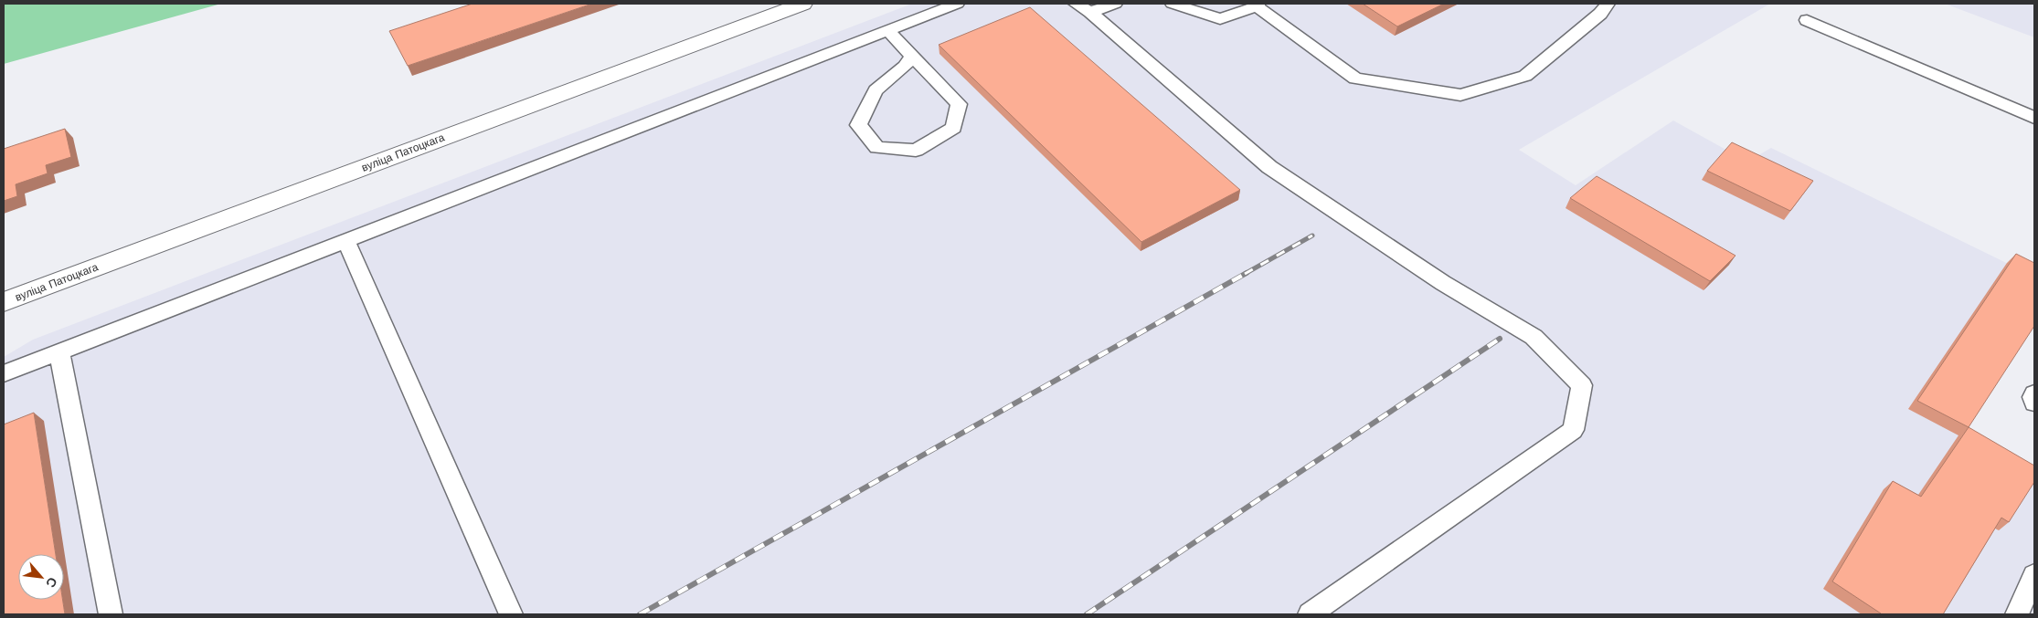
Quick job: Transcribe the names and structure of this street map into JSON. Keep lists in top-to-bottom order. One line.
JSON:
{"streets":{"street":["вуліца Патоцкага"]},"north":"bottom right"}
